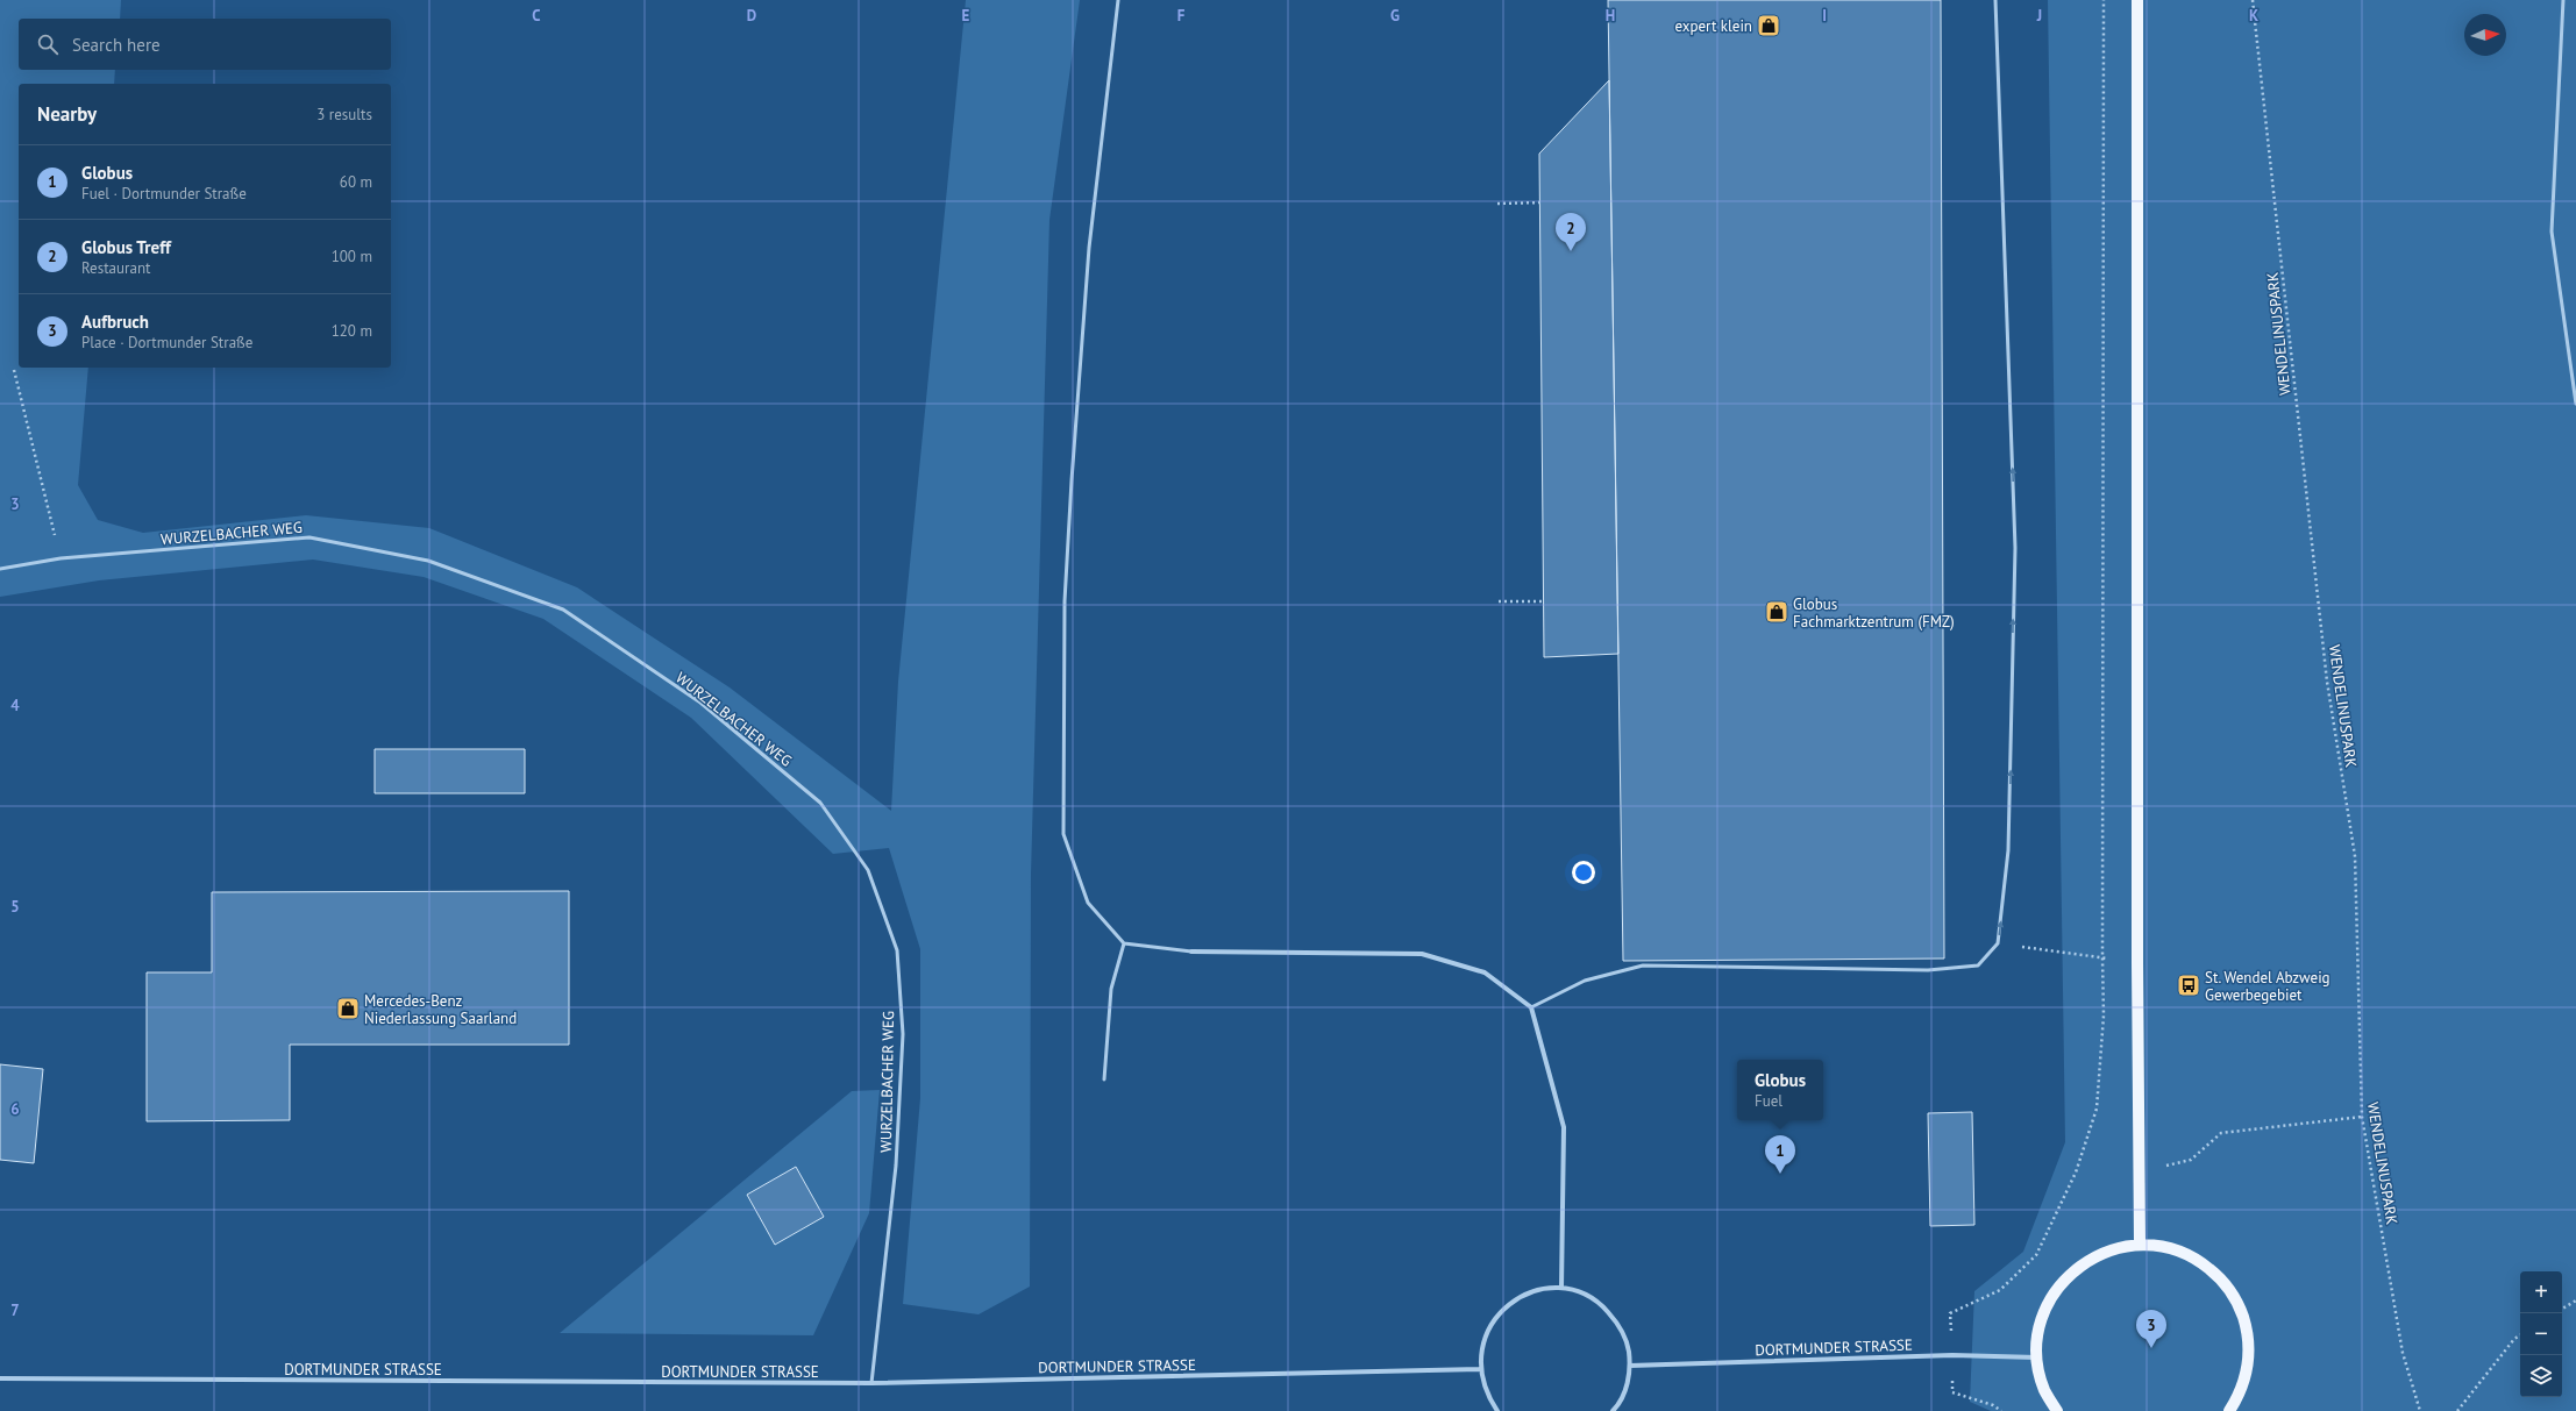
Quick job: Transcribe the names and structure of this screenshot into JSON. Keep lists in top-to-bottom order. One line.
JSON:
{"streets":{"street":["DORTMUNDER STRASSE"],"lane":["WURZELBACHER WEG"],"path":["WENDELINUSPARK"]},"crossings":[["WURZELBACHER WEG","DORTMUNDER STRASSE"]],"places":{"shop":["expert klein","Globus Fachmarktzentrum (FMZ)","Mercedes-Benz Niederlassung Saarland"],"bus stop":["St. Wendel Abzweig Gewerbegebiet"]},"north":"right","page":{"search":"Search here","heading":["Nearby","3 results"],"list":[{"mark":"1","name":"Globus","note":"Fuel · Dortmunder Straße","value":"60 m"},{"mark":"2","name":"Globus Treff","note":"Restaurant","value":"100 m"},{"mark":"3","name":"Aufbruch","note":"Place · Dortmunder Straße","value":"120 m"}],"pins":["2","1","3"],"popup":["Globus","Fuel"],"map_buttons":["+","−"]},"grid":{"columns":["C","D","E","F","G","H","I","J","K"],"rows":["3","4","5","6","7"]}}
